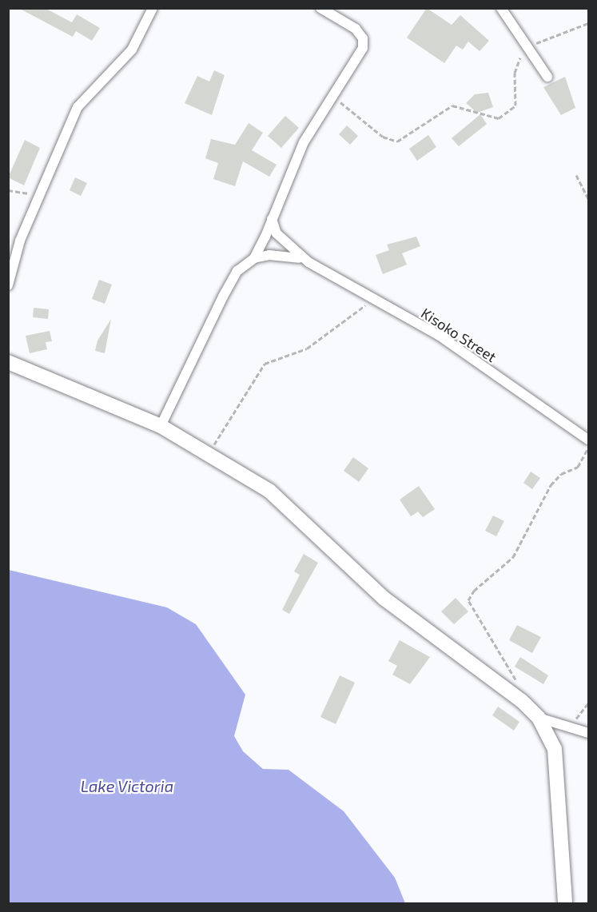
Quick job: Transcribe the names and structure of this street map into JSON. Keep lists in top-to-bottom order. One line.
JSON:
{"streets":{"street":["Kisoko Street"]},"water":["Lake Victoria"]}
